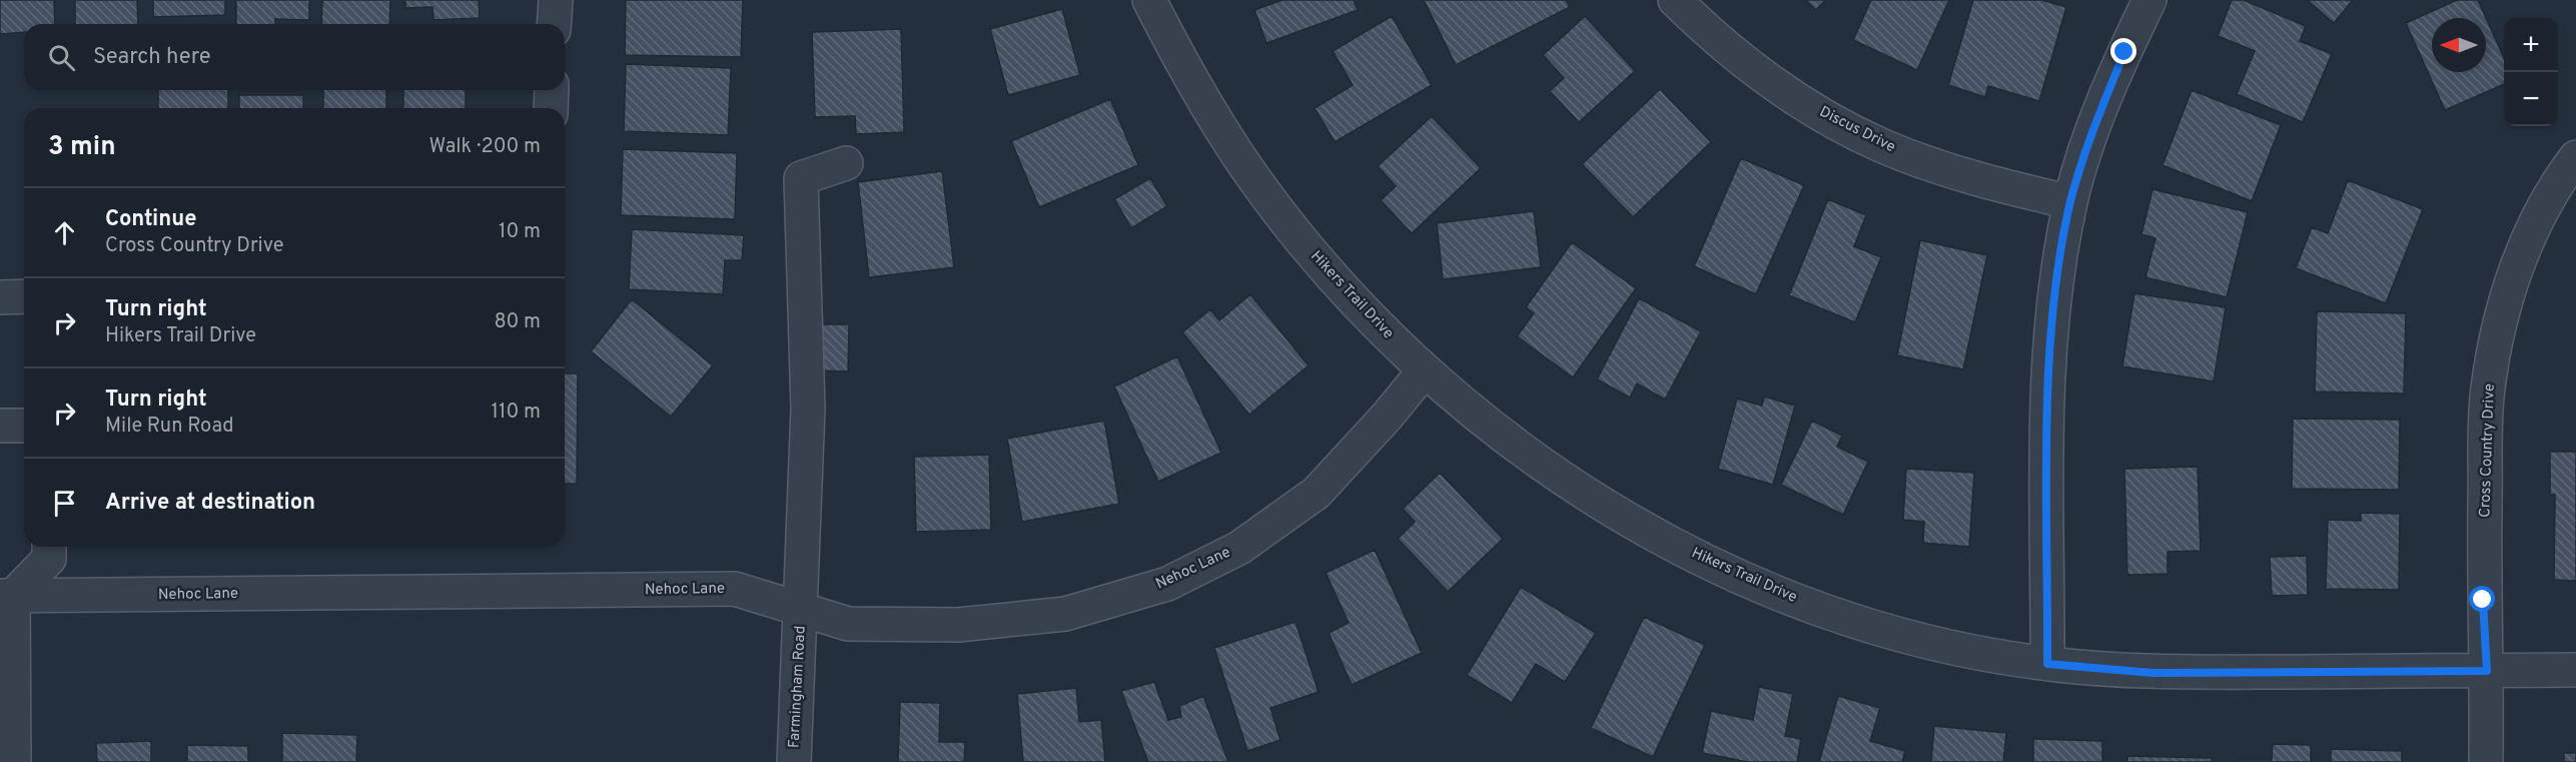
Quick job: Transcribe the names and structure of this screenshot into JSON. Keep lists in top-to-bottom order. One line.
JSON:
{"streets":{"street":["Discus Drive","Hikers Trail Drive","Cross Country Drive","Nehoc Lane","Farmingham Road"]},"crossings":[["Hikers Trail Drive","Cross Country Drive"],["Hikers Trail Drive","Nehoc Lane"],["Nehoc Lane","Farmingham Road"]],"north":"left","page":{"map_buttons":["+","−"],"search":"Search here","heading":["3 min","Walk · 200 m"],"list":[["Continue","Cross Country Drive","10 m"],["Turn right","Hikers Trail Drive","80 m"],["Turn right","Mile Run Road","110 m"],"Arrive at destination"]}}
